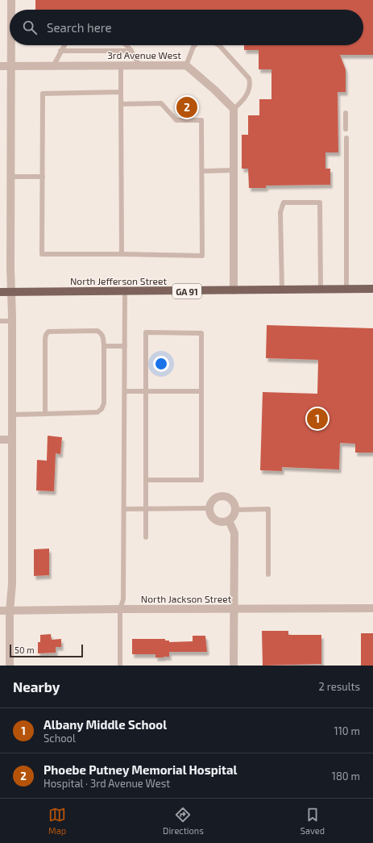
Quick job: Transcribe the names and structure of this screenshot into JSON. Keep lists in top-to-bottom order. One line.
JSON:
{"streets":{"main road":["North Jefferson Street","GA 91"],"street":["3rd Avenue West","North Jackson Street"]},"scale_bar":"50 m","page":{"search":"Search here","pins":["2","1"],"scale":"50 m","heading":["Nearby","2 results"],"list":[{"mark":"1","name":"Albany Middle School","note":"School","value":"110 m"},{"mark":"2","name":"Phoebe Putney Memorial Hospital","note":"Hospital · 3rd Avenue West","value":"180 m"}],"nav":["Map","Directions","Saved"]}}
